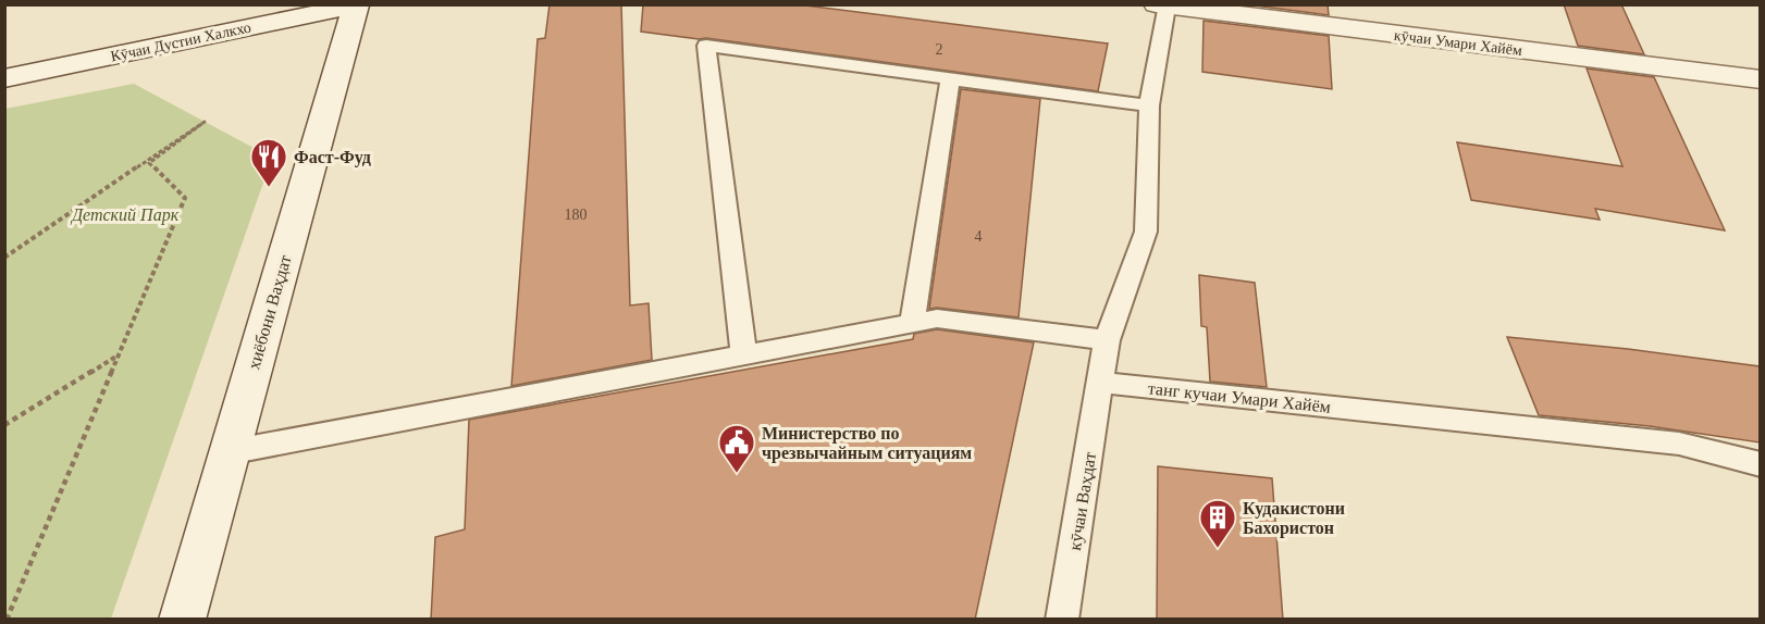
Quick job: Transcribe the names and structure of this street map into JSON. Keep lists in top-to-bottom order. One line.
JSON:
{"streets":{"street":["Кӯчаи Дустии Халкхо","кӯчаи Умари Хайём","хиёбони Ваҳдат"],"lane":["танг кучаи Умари Хайём","кӯчаи Ваҳдат"]},"crossings":[["Кӯчаи Дустии Халкхо","хиёбони Ваҳдат"],["танг кучаи Умари Хайём","кӯчаи Ваҳдат"]],"parks":["Детский Парк"],"places":{"restaurant":["Фаст-Фуд"],"public building":["Министерство по чрезвычайным ситуациям"],"building":["Кудакистони Бахористон"]},"house_numbers":["2","180","4"]}
